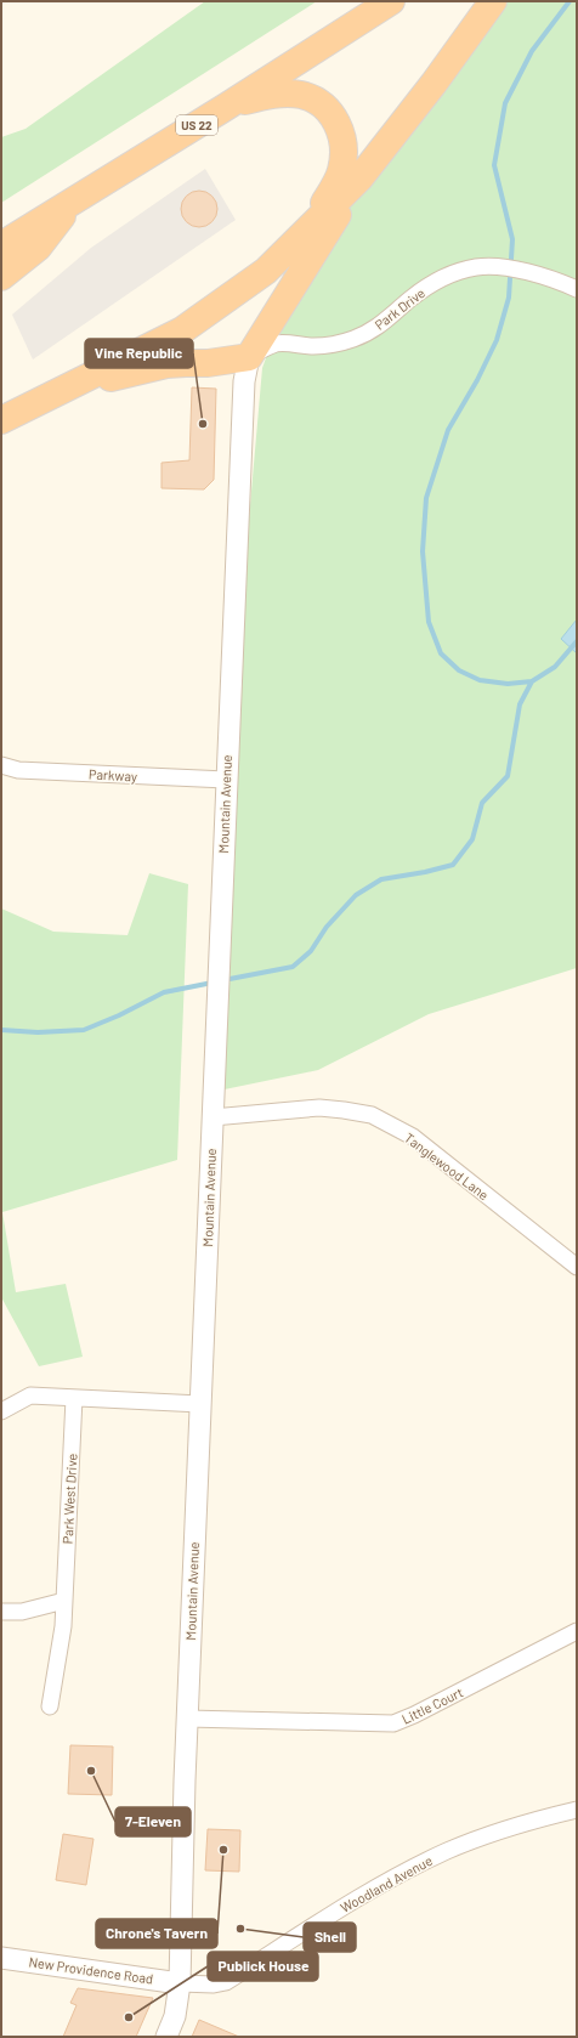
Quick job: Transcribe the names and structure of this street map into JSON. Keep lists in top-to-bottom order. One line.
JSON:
{"streets":{"highway":["US 22"],"street":["Park Drive","Parkway","Mountain Avenue","Tanglewood Lane","Park West Drive","Little Court","Woodland Avenue","New Providence Road"]},"crossings":[["Park Drive","Mountain Avenue"],["Parkway","Mountain Avenue"],["Mountain Avenue","Tanglewood Lane"],["Mountain Avenue","Little Court"],["Mountain Avenue","Woodland Avenue"],["Mountain Avenue","New Providence Road"],["Woodland Avenue","New Providence Road"]],"places":["Vine Republic","7-Eleven","Chrone's Tavern","Shell","Publick House"]}
